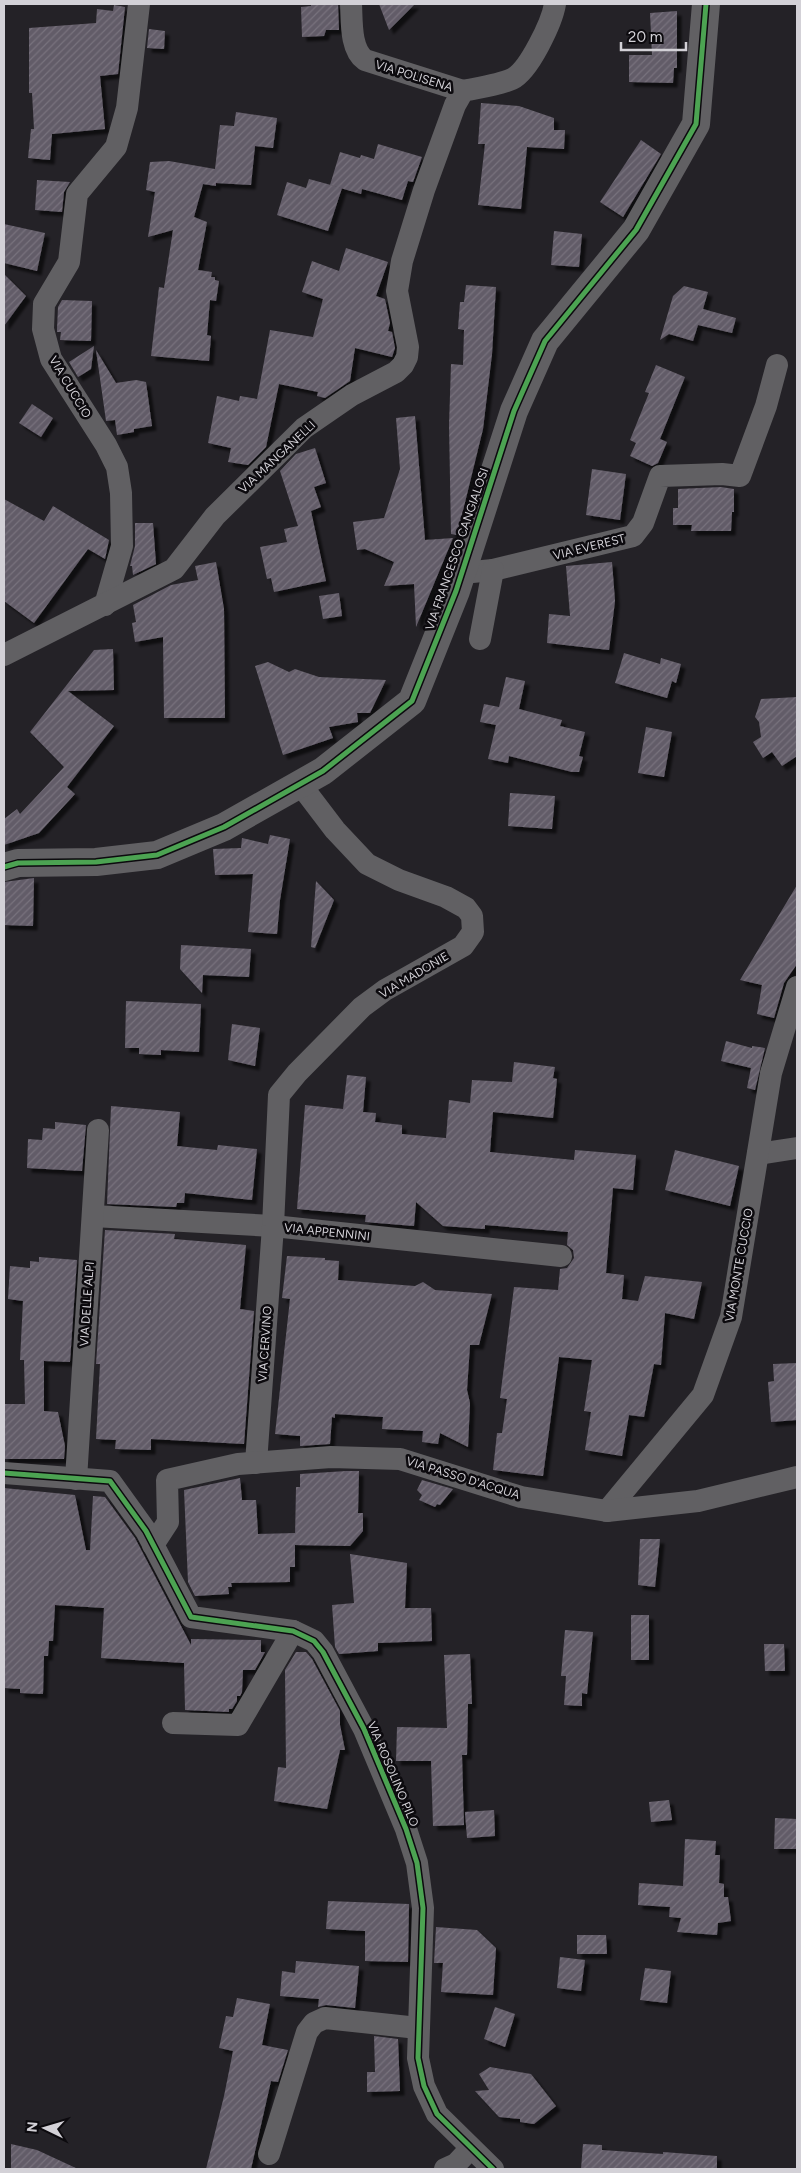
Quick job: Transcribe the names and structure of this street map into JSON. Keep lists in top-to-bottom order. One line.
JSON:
{"streets":{"street":["VIA POLISENA","VIA CUCCIO","VIA MANGANELLI","VIA EVEREST","VIA FRANCESCO CANGIALOSI","VIA MADONIE","VIA APPENNINI","VIA MONTE CUCCIO","VIA DELLE ALPI","VIA CERVINO","VIA PASSO D'ACQUA","VIA ROSOLINO PILO"]},"crossings":[["VIA POLISENA","VIA MANGANELLI"],["VIA CUCCIO","VIA MANGANELLI"],["VIA EVEREST","VIA FRANCESCO CANGIALOSI"],["VIA FRANCESCO CANGIALOSI","VIA MADONIE"],["VIA MADONIE","VIA APPENNINI"],["VIA MADONIE","VIA CERVINO"],["VIA APPENNINI","VIA DELLE ALPI"],["VIA APPENNINI","VIA CERVINO"],["VIA MONTE CUCCIO","VIA PASSO D'ACQUA"],["VIA DELLE ALPI","VIA ROSOLINO PILO"],["VIA CERVINO","VIA PASSO D'ACQUA"],["VIA PASSO D'ACQUA","VIA ROSOLINO PILO"]],"scale_bar":"20 m","north":"left"}
